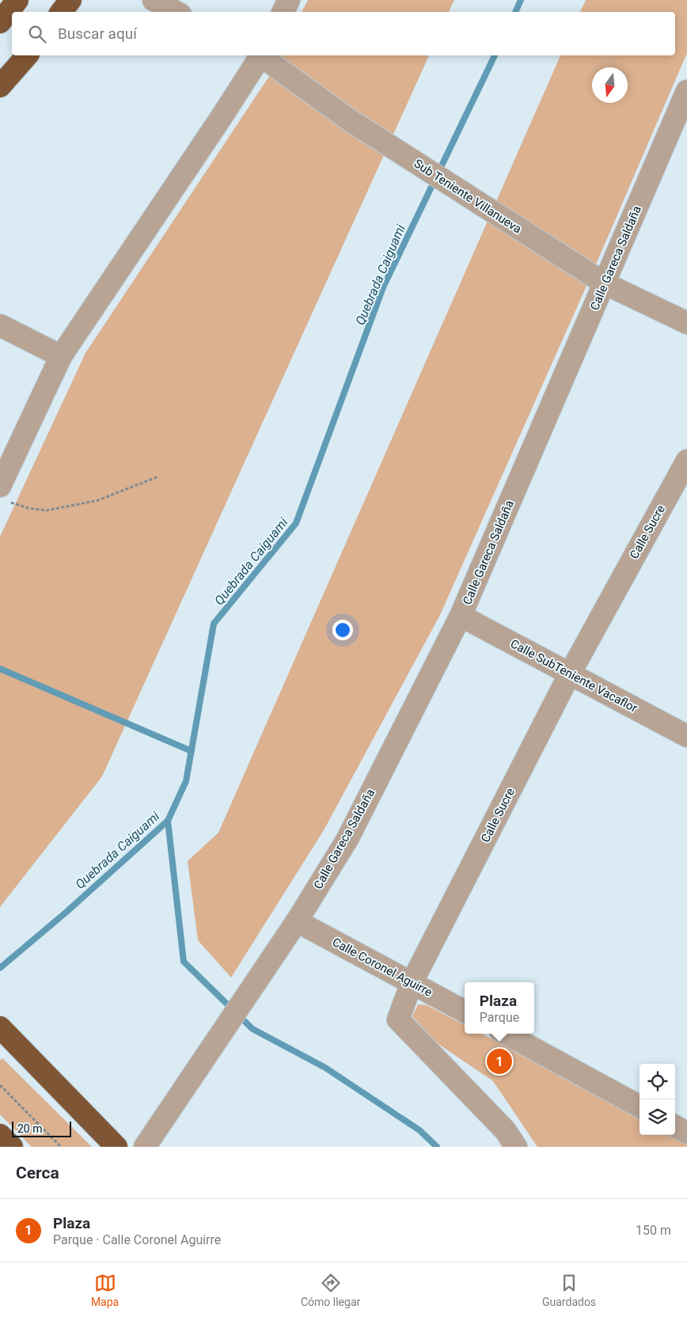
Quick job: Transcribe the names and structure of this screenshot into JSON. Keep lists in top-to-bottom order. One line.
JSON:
{"streets":{"street":["Sub Teniente Villanueva","Calle Gareca Saldaña","Calle Sucre","Calle SubTeniente Vacaflor","Calle Coronel Aguirre"]},"crossings":[["Sub Teniente Villanueva","Calle Gareca Saldaña"],["Calle Gareca Saldaña","Calle SubTeniente Vacaflor"],["Calle Gareca Saldaña","Calle Coronel Aguirre"],["Calle Sucre","Calle SubTeniente Vacaflor"],["Calle Sucre","Calle Coronel Aguirre"]],"water":["Quebrada Caiguami"],"scale_bar":"20 m","north":"bottom","page":{"search":"Buscar aquí","popup":["Plaza","Parque"],"pins":"1","scale":"20 m","heading":"Cerca","list":[{"mark":"1","name":"Plaza","note":"Parque · Calle Coronel Aguirre","value":"150 m"}],"nav":["Mapa","Cómo llegar","Guardados"]}}
